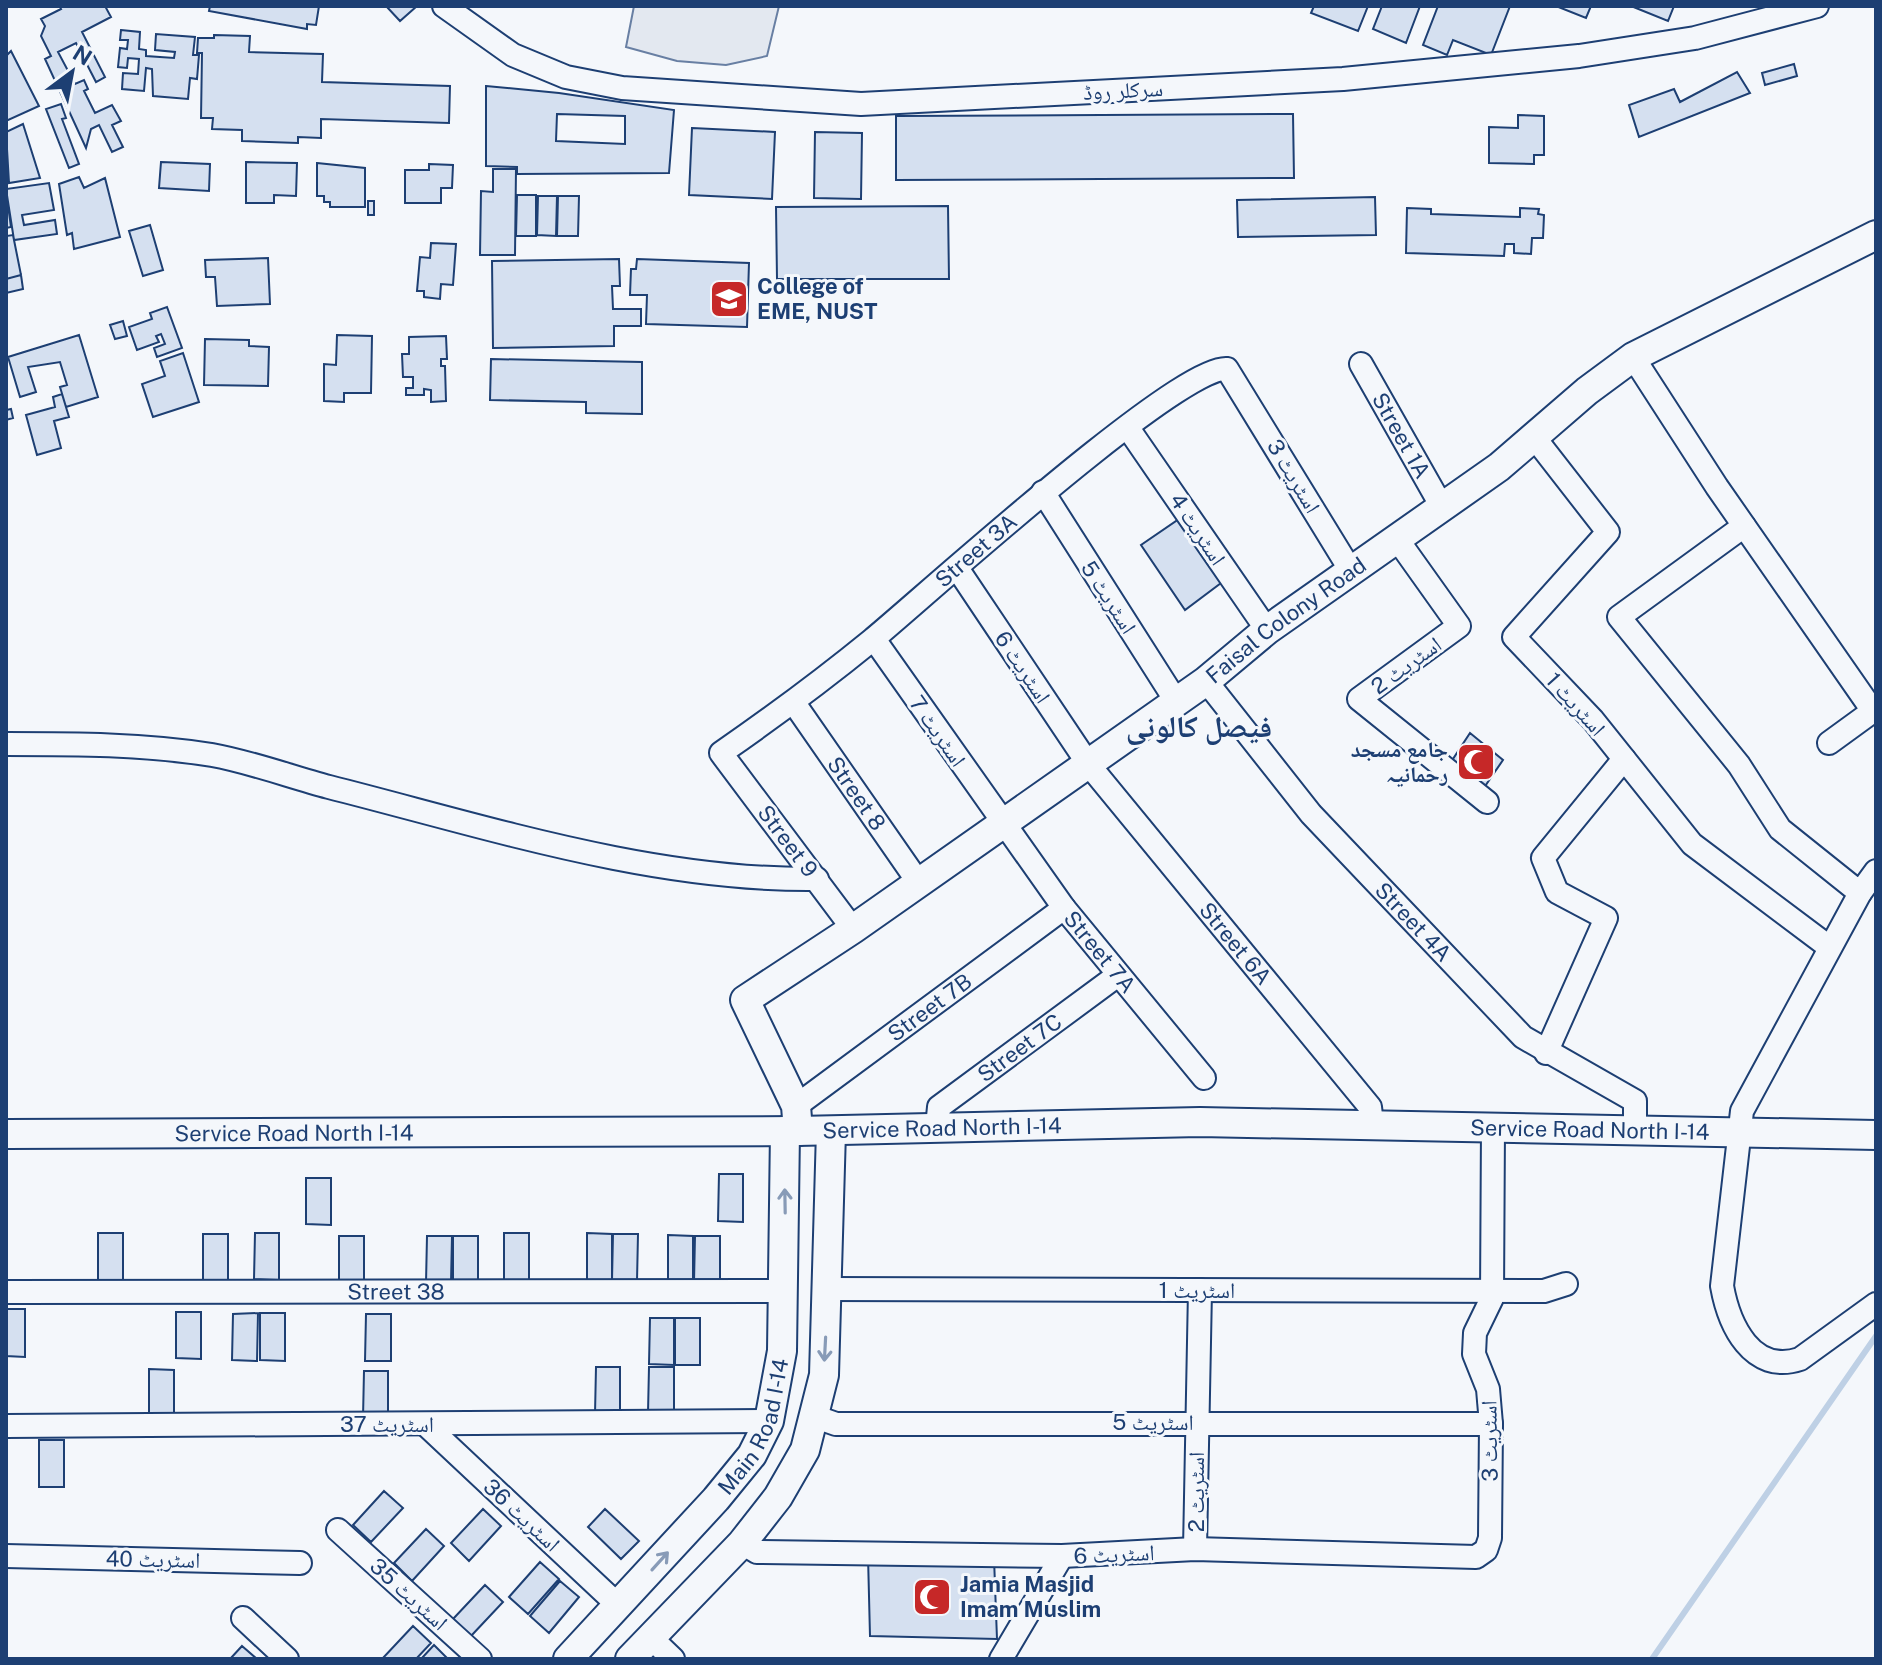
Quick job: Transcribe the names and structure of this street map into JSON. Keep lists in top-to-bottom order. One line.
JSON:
{"streets":{"main road":["Faisal Colony Road","Service Road North I-14","Main Road I-14"],"street":["سرکلر روڈ","Street 1A","اسٹریٹ 3","اسٹریٹ 4","Street 3A","اسٹریٹ 5","اسٹریٹ 2","اسٹریٹ 6","اسٹریٹ 1","اسٹریٹ 7","Street 8","Street 9","Street 4A","Street 6A","Street 7A","Street 7B","Street 7C","Street 38","اسٹریٹ 37","اسٹریٹ 36","اسٹریٹ 40","اسٹریٹ 35"]},"crossings":[["Street 1A","Faisal Colony Road"],["اسٹریٹ 3","Street 3A"],["اسٹریٹ 3","اسٹریٹ 5"],["اسٹریٹ 3","Faisal Colony Road"],["اسٹریٹ 3","اسٹریٹ 6"],["اسٹریٹ 3","اسٹریٹ 1"],["اسٹریٹ 3","Service Road North I-14"],["اسٹریٹ 4","Street 3A"],["اسٹریٹ 4","Faisal Colony Road"],["Street 3A","اسٹریٹ 5"],["Street 3A","اسٹریٹ 6"],["Street 3A","اسٹریٹ 7"],["Street 3A","Street 8"],["Street 3A","Street 9"],["اسٹریٹ 5","Faisal Colony Road"],["اسٹریٹ 5","اسٹریٹ 2"],["اسٹریٹ 5","Main Road I-14"],["Faisal Colony Road","اسٹریٹ 2"],["Faisal Colony Road","اسٹریٹ 6"],["Faisal Colony Road","اسٹریٹ 1"],["Faisal Colony Road","اسٹریٹ 7"],["Faisal Colony Road","Street 8"],["Faisal Colony Road","Street 9"],["Faisal Colony Road","Street 4A"],["Faisal Colony Road","Street 6A"],["Faisal Colony Road","Street 7A"],["Faisal Colony Road","Street 7B"],["Faisal Colony Road","Service Road North I-14"],["Faisal Colony Road","Main Road I-14"],["اسٹریٹ 2","اسٹریٹ 6"],["اسٹریٹ 2","اسٹریٹ 1"],["اسٹریٹ 6","Street 6A"],["اسٹریٹ 6","Main Road I-14"],["اسٹریٹ 1","Main Road I-14"],["اسٹریٹ 7","Street 7A"],["Street 4A","Service Road North I-14"],["Street 6A","Service Road North I-14"],["Street 7A","Street 7B"],["Street 7A","Street 7C"],["Street 7B","Service Road North I-14"],["Street 7B","Main Road I-14"],["Street 7C","Service Road North I-14"],["Service Road North I-14","Main Road I-14"],["Street 38","Main Road I-14"],["اسٹریٹ 37","Main Road I-14"],["اسٹریٹ 37","اسٹریٹ 36"],["Main Road I-14","اسٹریٹ 36"]],"districts":["فیصل کالونی"],"places":{"school or university":["College of EME, NUST"],"mosque":["جامع مسجد رحمانیہ","Jamia Masjid Imam Muslim"]},"north":"top right"}
